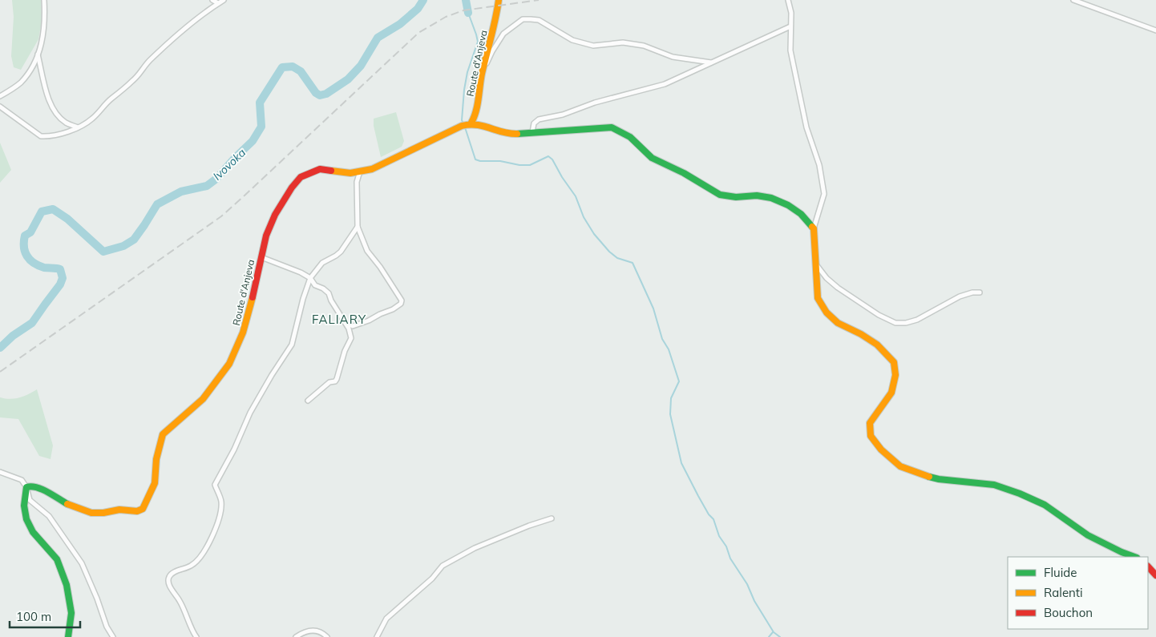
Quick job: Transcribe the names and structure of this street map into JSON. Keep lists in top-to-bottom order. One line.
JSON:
{"streets":{"street":["Route d'Anjeva"]},"districts":["FALIARY"],"water":["Ivovoka"],"legend":["Fluide","Ralenti","Bouchon"],"scale_bar":"100 m"}
